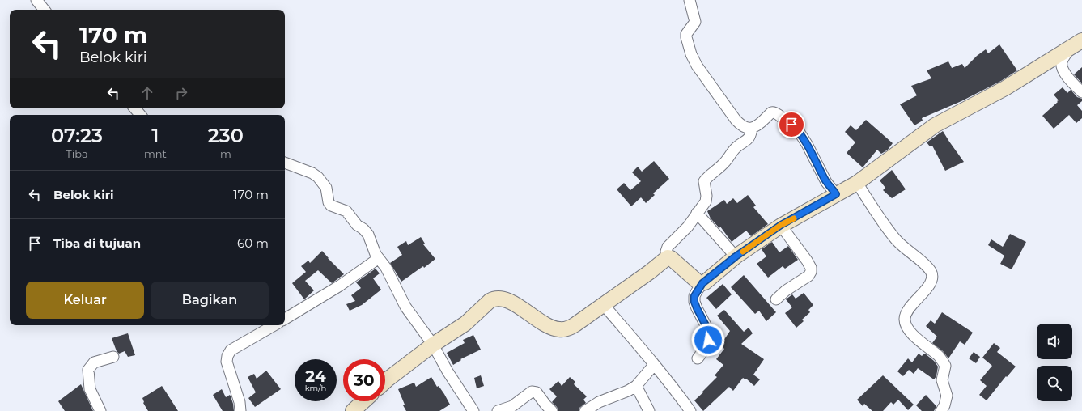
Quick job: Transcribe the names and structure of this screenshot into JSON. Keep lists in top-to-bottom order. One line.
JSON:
{"page":{"turn":["170 m","Belok kiri"],"eta":["07:23","Tiba","1","mnt","230","m"],"list":[{"name":"Belok kiri","value":"170 m"},{"name":"Tiba di tujuan","value":"60 m"}],"buttons":["Keluar","Bagikan"],"speed":"24 km/h","limit":"30"}}
